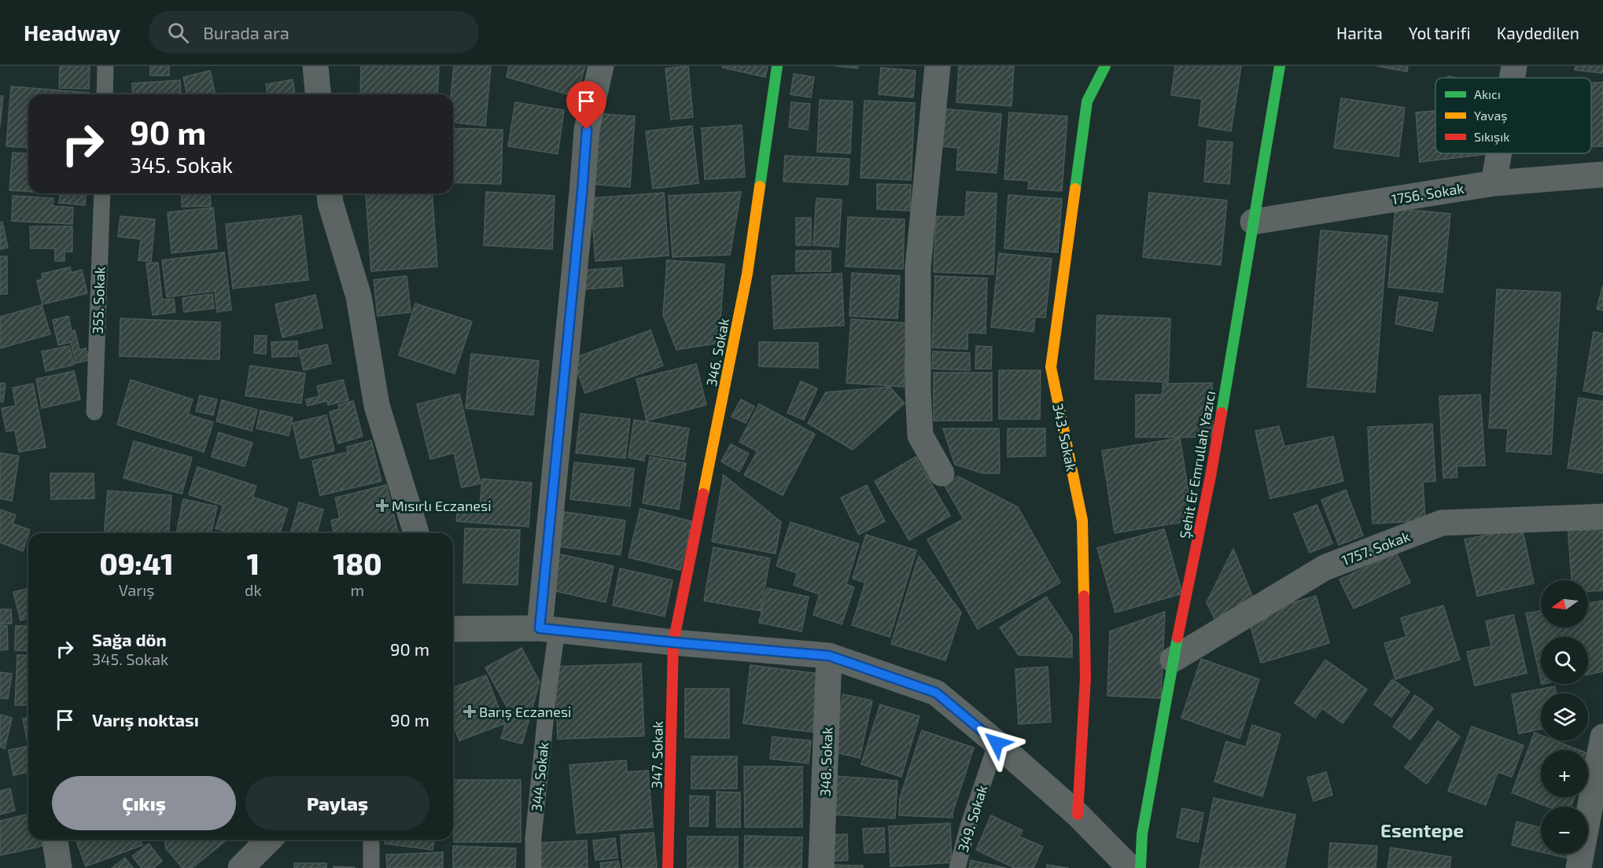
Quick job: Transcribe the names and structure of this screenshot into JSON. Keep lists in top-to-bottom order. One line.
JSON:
{"streets":{"street":["1756. Sokak","346. Sokak","343. Sokak","Şehit Er Emrullah Yazıcı","1757. Sokak","347. Sokak","348. Sokak"],"lane":["355. Sokak","344. Sokak","349. Sokak"]},"crossings":[["1756. Sokak","Şehit Er Emrullah Yazıcı"],["346. Sokak","347. Sokak"],["Şehit Er Emrullah Yazıcı","1757. Sokak"]],"districts":["Esentepe"],"places":{"health":["Mısırlı Eczanesi","Barış Eczanesi"]},"legend":["Akıcı","Yavaş","Sıkışık"],"north":"left","page":{"header":"Headway","search":"Burada ara","nav":["Harita","Yol tarifi","Kaydedilen"],"turn":["90 m","345. Sokak"],"eta":["09:41","Varış","1","dk","180","m"],"map_buttons":["+","−"],"list":[{"name":"Sağa dön","note":"345. Sokak","value":"90 m"},{"name":"Varış noktası","value":"90 m"}],"buttons":["Çıkış","Paylaş"]}}
